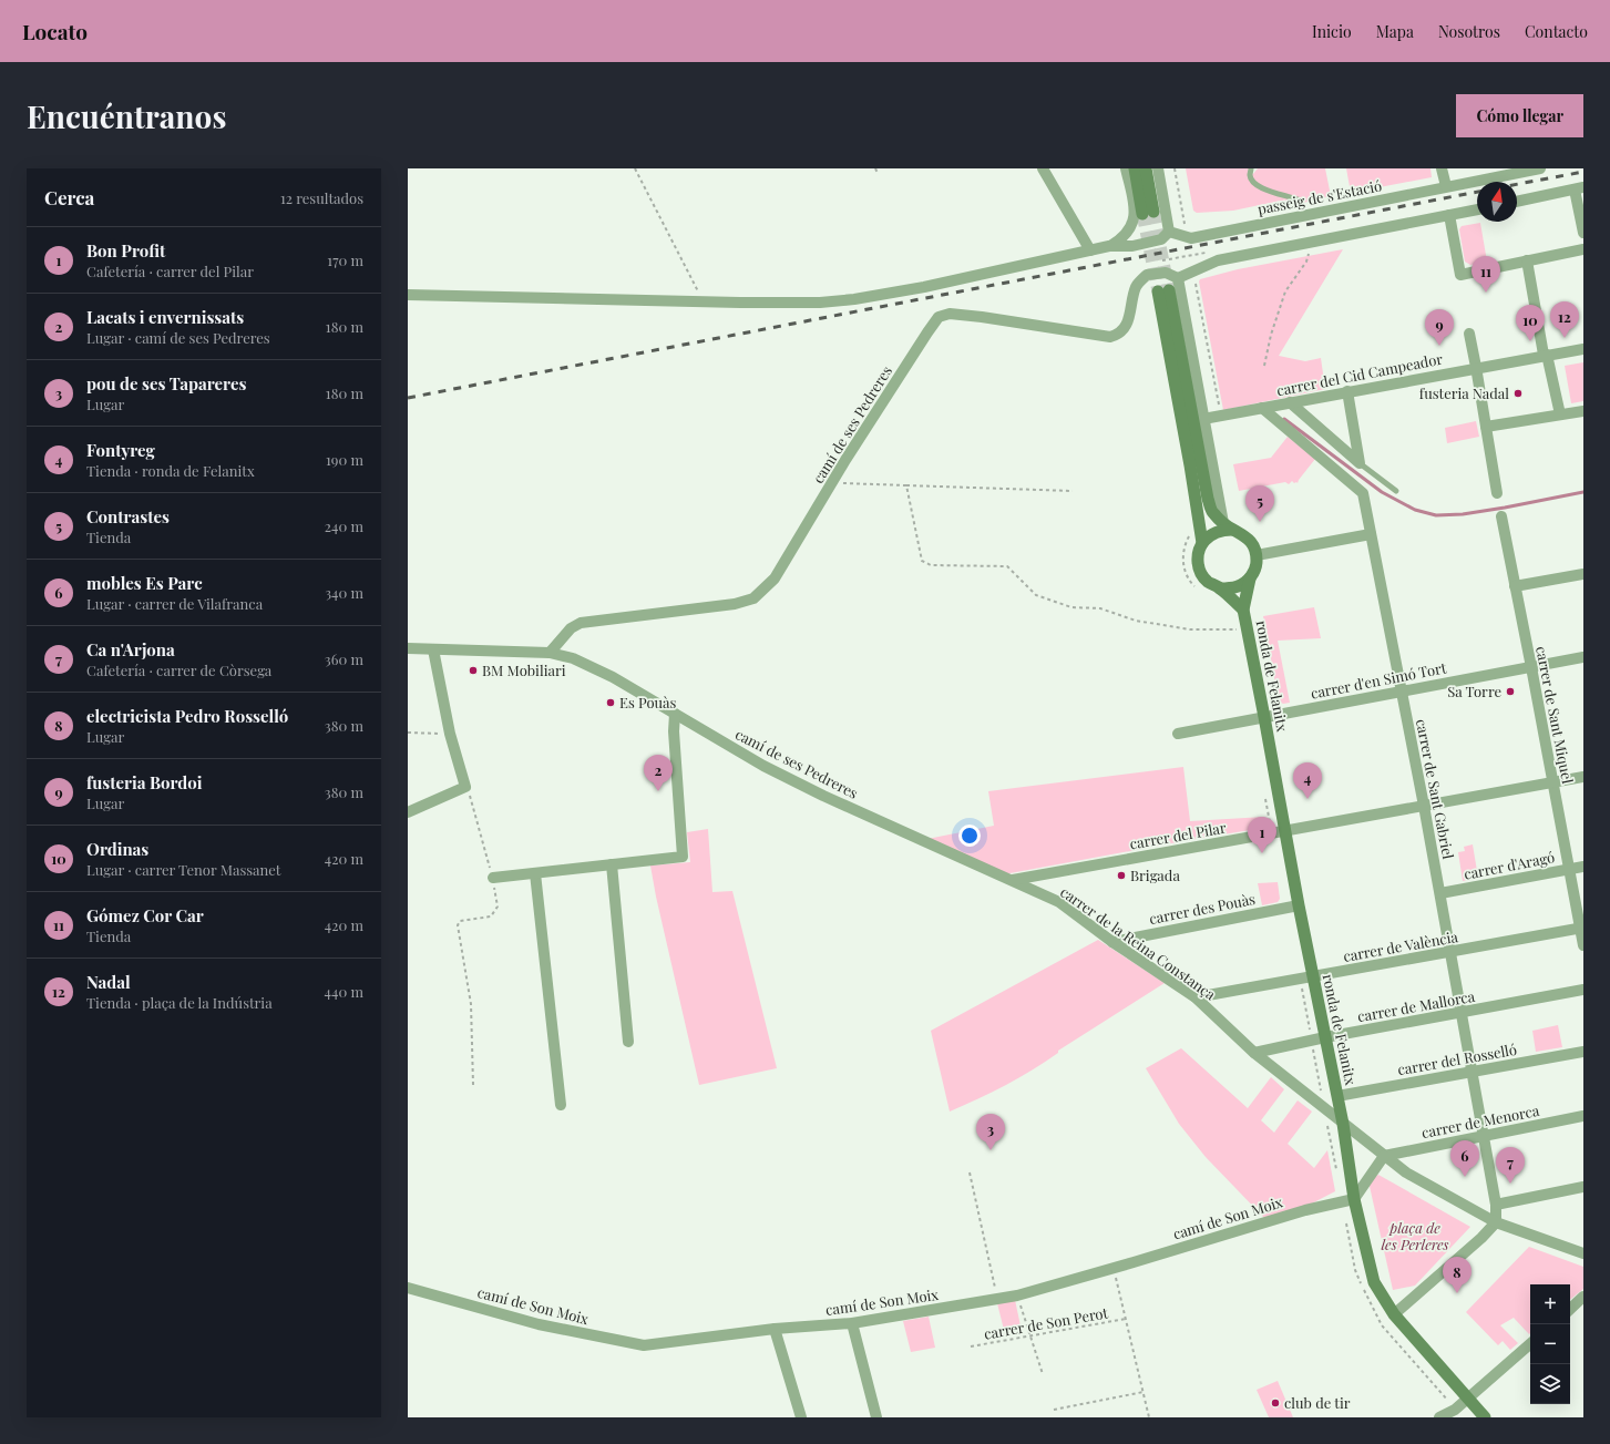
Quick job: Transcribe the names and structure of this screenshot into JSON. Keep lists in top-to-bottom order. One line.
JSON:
{"streets":{"main road":["ronda de Felanitx"],"street":["passeig de s'Estació","carrer del Cid Campeador","camí de ses Pedreres","carrer d'en Simó Tort","carrer de Sant Miquel","carrer de Sant Gabriel","carrer del Pilar","carrer d'Aragó","carrer des Pouàs","carrer de la Reina Constança","carrer de València","carrer de Mallorca","carrer del Rosselló","carrer de Menorca","camí de Son Moix"],"path":["carrer de Son Perot"]},"crossings":[["carrer del Cid Campeador","carrer de Sant Gabriel"],["camí de ses Pedreres","carrer del Pilar"],["camí de ses Pedreres","carrer de la Reina Constança"],["ronda de Felanitx","carrer d'en Simó Tort"],["ronda de Felanitx","carrer del Pilar"],["ronda de Felanitx","carrer des Pouàs"],["ronda de Felanitx","carrer de la Reina Constança"],["ronda de Felanitx","carrer de València"],["ronda de Felanitx","carrer de Mallorca"],["ronda de Felanitx","carrer del Rosselló"],["ronda de Felanitx","camí de Son Moix"],["carrer d'en Simó Tort","carrer de Sant Miquel"],["carrer d'en Simó Tort","carrer de Sant Gabriel"],["carrer de Sant Miquel","carrer del Pilar"],["carrer de Sant Miquel","carrer d'Aragó"],["carrer de Sant Miquel","carrer de València"],["carrer de Sant Gabriel","carrer del Pilar"],["carrer de Sant Gabriel","carrer d'Aragó"],["carrer de Sant Gabriel","carrer de la Reina Constança"],["carrer de Sant Gabriel","carrer de València"],["carrer de Sant Gabriel","carrer de Mallorca"],["carrer de Sant Gabriel","carrer del Rosselló"],["carrer de Sant Gabriel","carrer de Menorca"],["carrer del Pilar","carrer de la Reina Constança"],["carrer des Pouàs","carrer de la Reina Constança"],["carrer de la Reina Constança","carrer de València"],["carrer de la Reina Constança","carrer de Mallorca"],["carrer de la Reina Constança","carrer de Menorca"]],"parks":["plaça de les Perleres"],"places":["fusteria Nadal","BM Mobiliari","Sa Torre","Es Pouàs","Brigada","club de tir"],"north":"top","page":{"header":"Locato","nav":["Inicio","Mapa","Nosotros","Contacto"],"buttons":"Cómo llegar","title":"Encuéntranos","heading":["Cerca","12 resultados"],"list":[{"mark":"1","name":"Bon Profit","note":"Cafetería · carrer del Pilar","value":"170 m"},{"mark":"2","name":"Lacats i envernissats","note":"Lugar · camí de ses Pedreres","value":"180 m"},{"mark":"3","name":"pou de ses Tapareres","note":"Lugar","value":"180 m"},{"mark":"4","name":"Fontyreg","note":"Tienda · ronda de Felanitx","value":"190 m"},{"mark":"5","name":"Contrastes","note":"Tienda","value":"240 m"},{"mark":"6","name":"mobles Es Parc","note":"Lugar · carrer de Vilafranca","value":"340 m"},{"mark":"7","name":"Ca n'Arjona","note":"Cafetería · carrer de Còrsega","value":"360 m"},{"mark":"8","name":"electricista Pedro Rosselló","note":"Lugar","value":"380 m"},{"mark":"9","name":"fusteria Bordoi","note":"Lugar","value":"380 m"},{"mark":"10","name":"Ordinas","note":"Lugar · carrer Tenor Massanet","value":"420 m"},{"mark":"11","name":"Gómez Cor Car","note":"Tienda","value":"420 m"},{"mark":"12","name":"Nadal","note":"Tienda · plaça de la Indústria","value":"440 m"}],"pins":["11","12","10","9","5","2","4","1","3","6","7","8"],"map_buttons":["+","−"]}}
